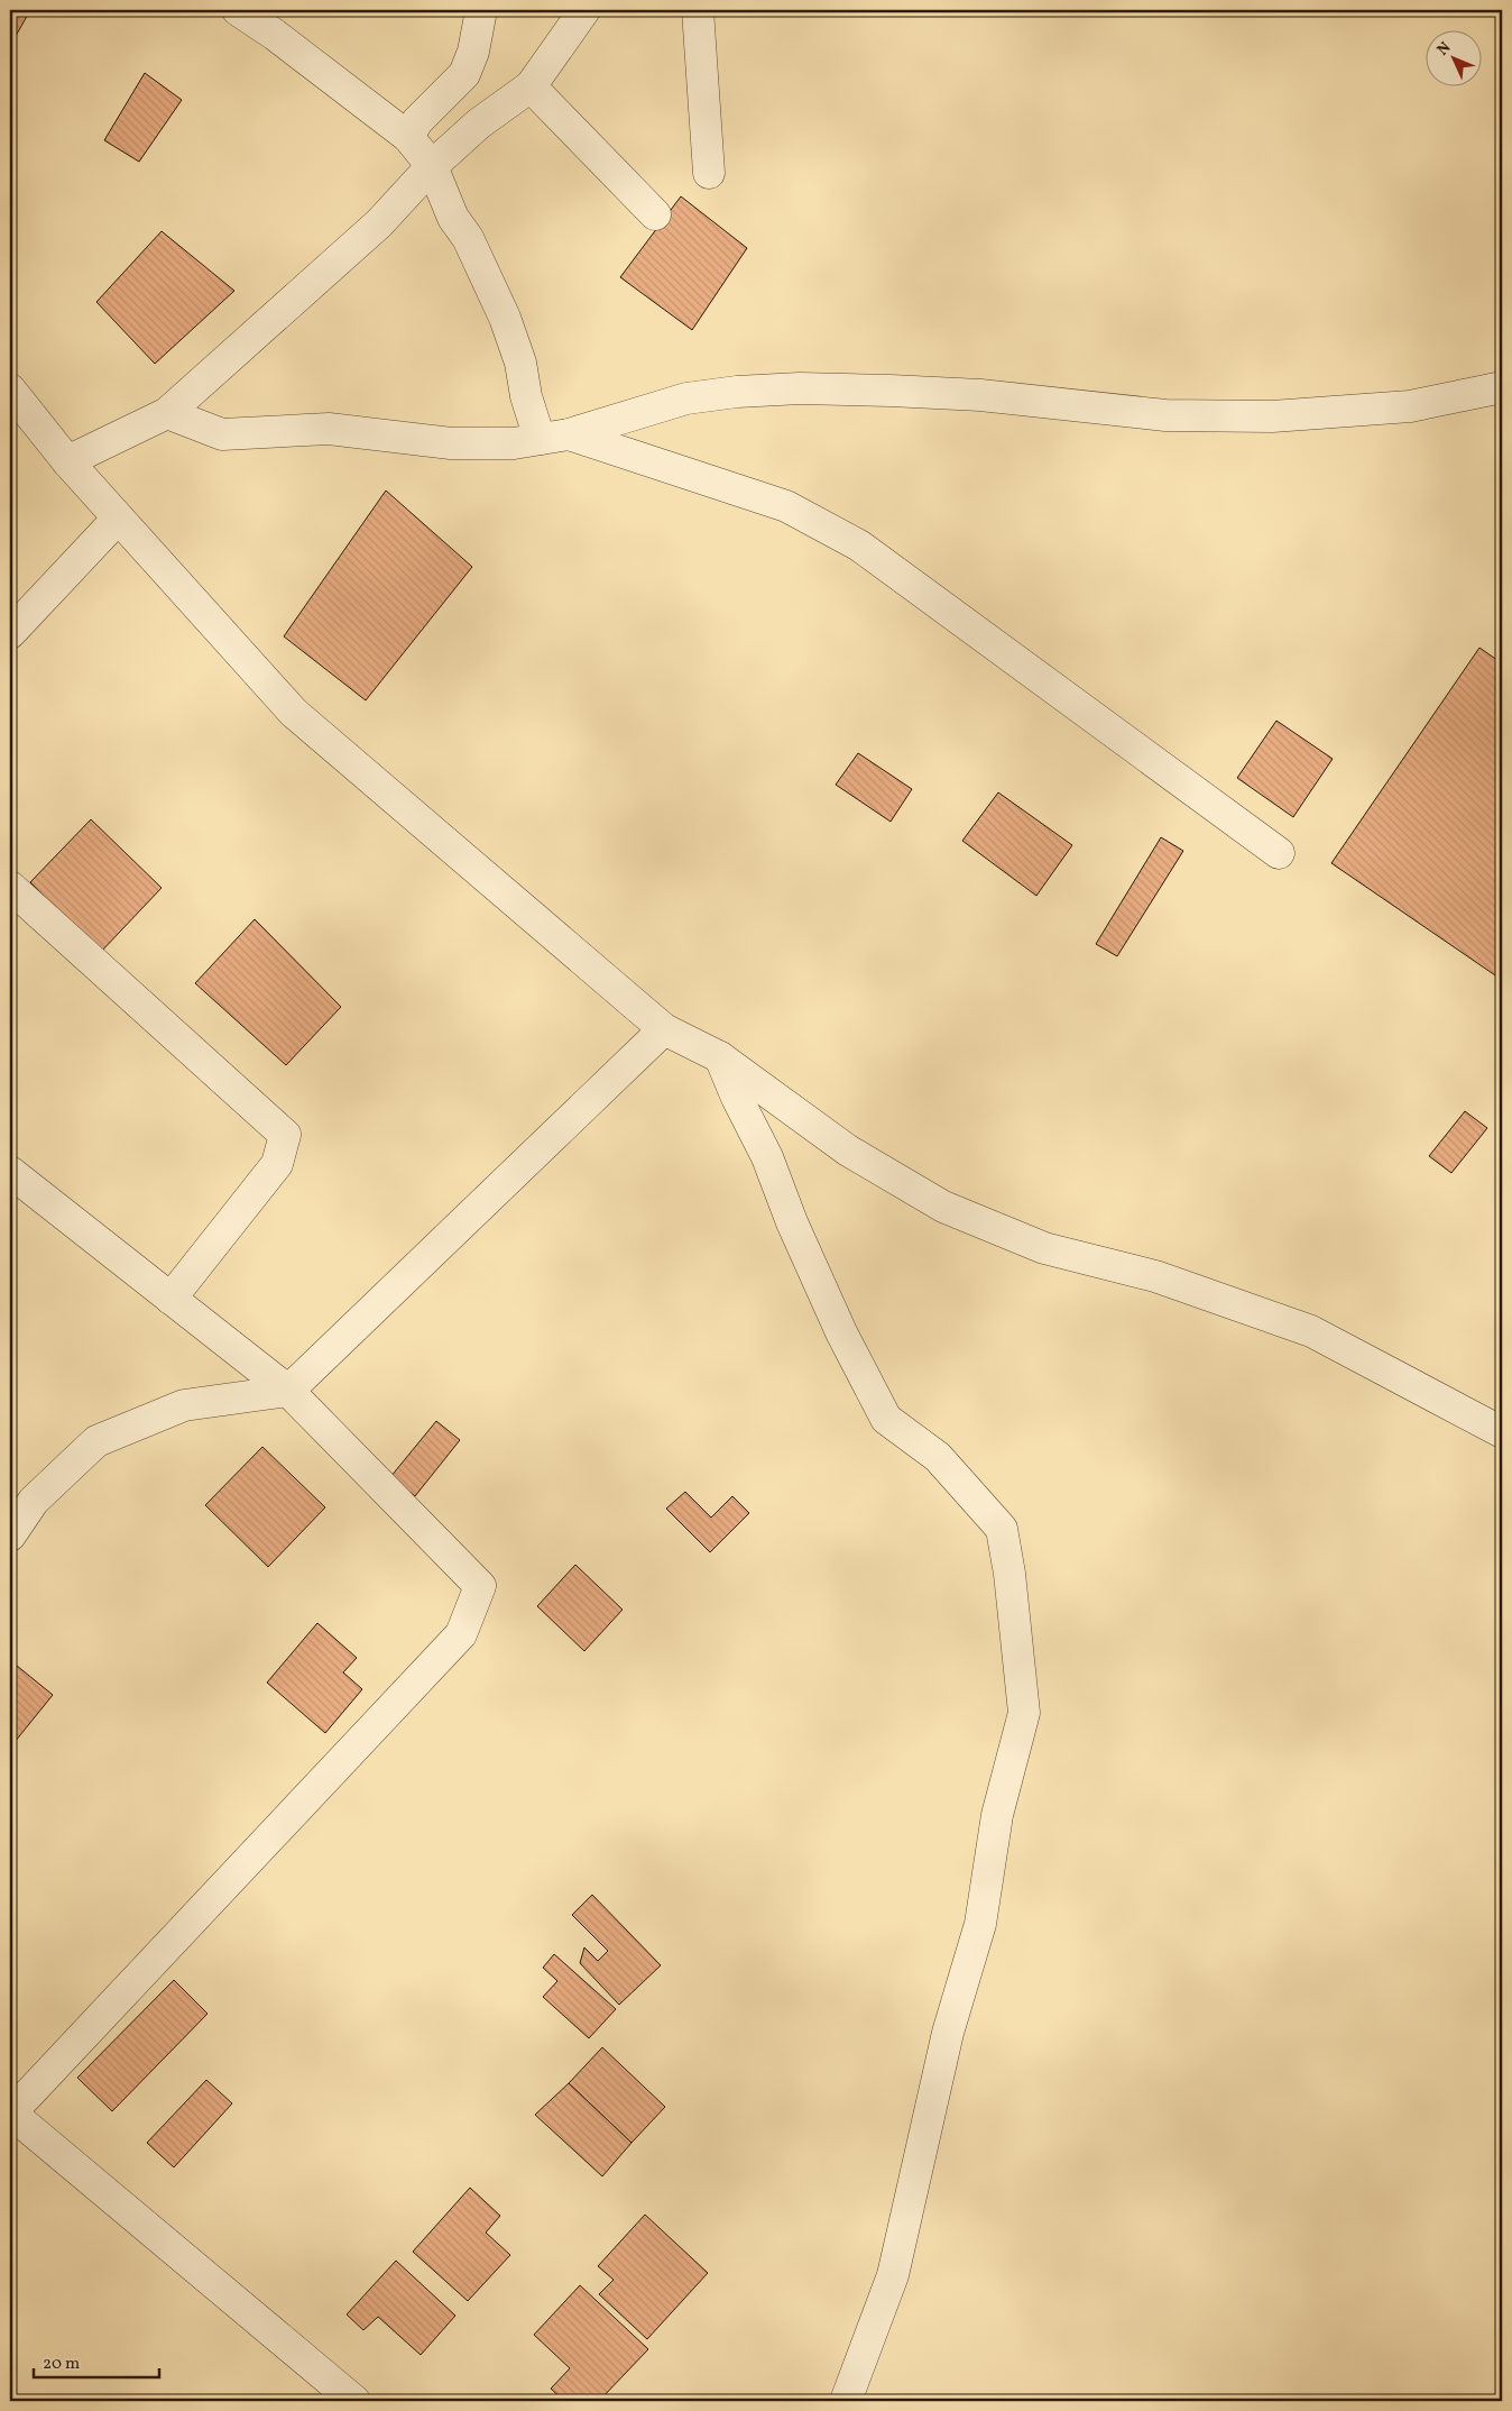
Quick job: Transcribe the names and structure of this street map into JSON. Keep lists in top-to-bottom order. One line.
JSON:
{"scale_bar":"20 m","north":"top left"}
